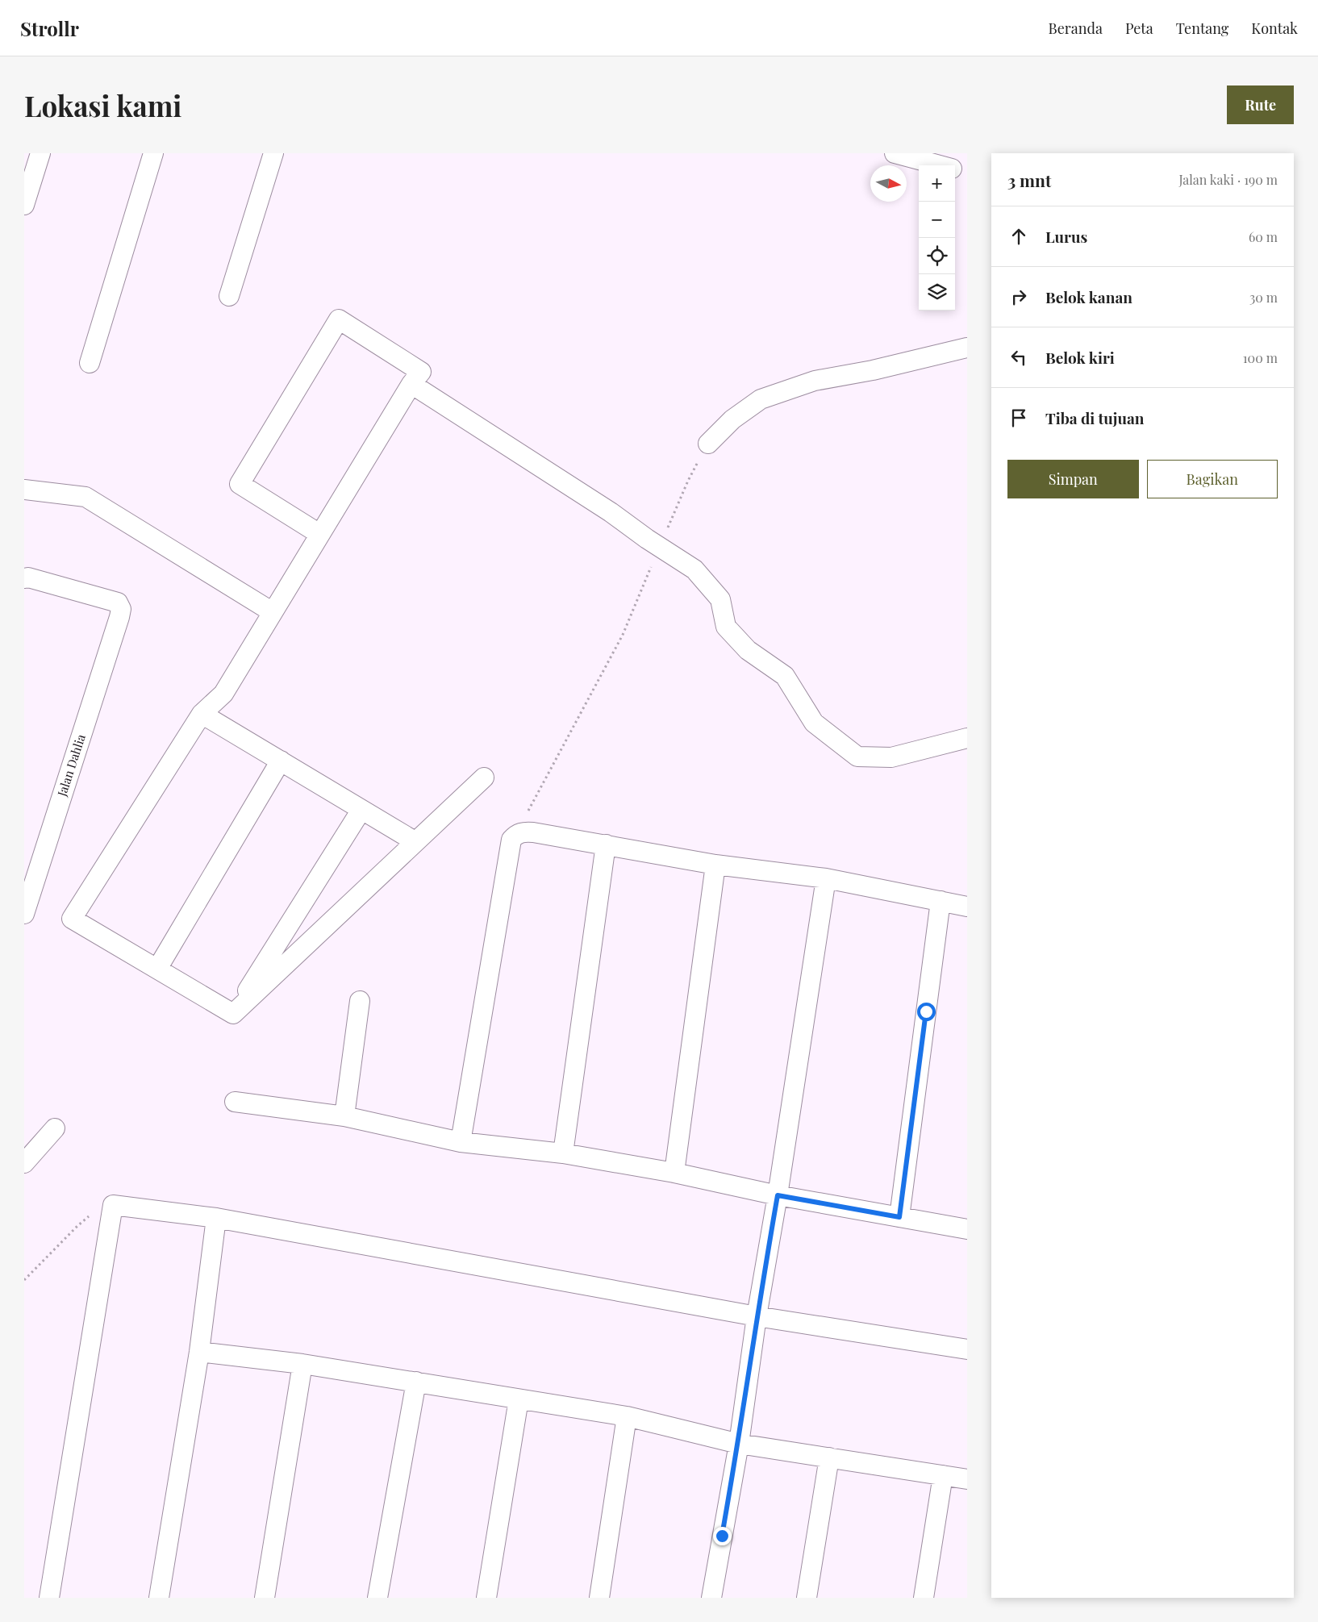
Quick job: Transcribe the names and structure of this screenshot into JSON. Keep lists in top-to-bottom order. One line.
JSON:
{"streets":{"street":["Jalan Dahlia"]},"north":"right","page":{"header":"Strollr","nav":["Beranda","Peta","Tentang","Kontak"],"buttons":["Rute",["Simpan","Bagikan"]],"title":"Lokasi kami","heading":["3 mnt","Jalan kaki · 190 m"],"map_buttons":["+","−"],"list":[["Lurus","60 m"],["Belok kanan","30 m"],["Belok kiri","100 m"],"Tiba di tujuan"]}}
